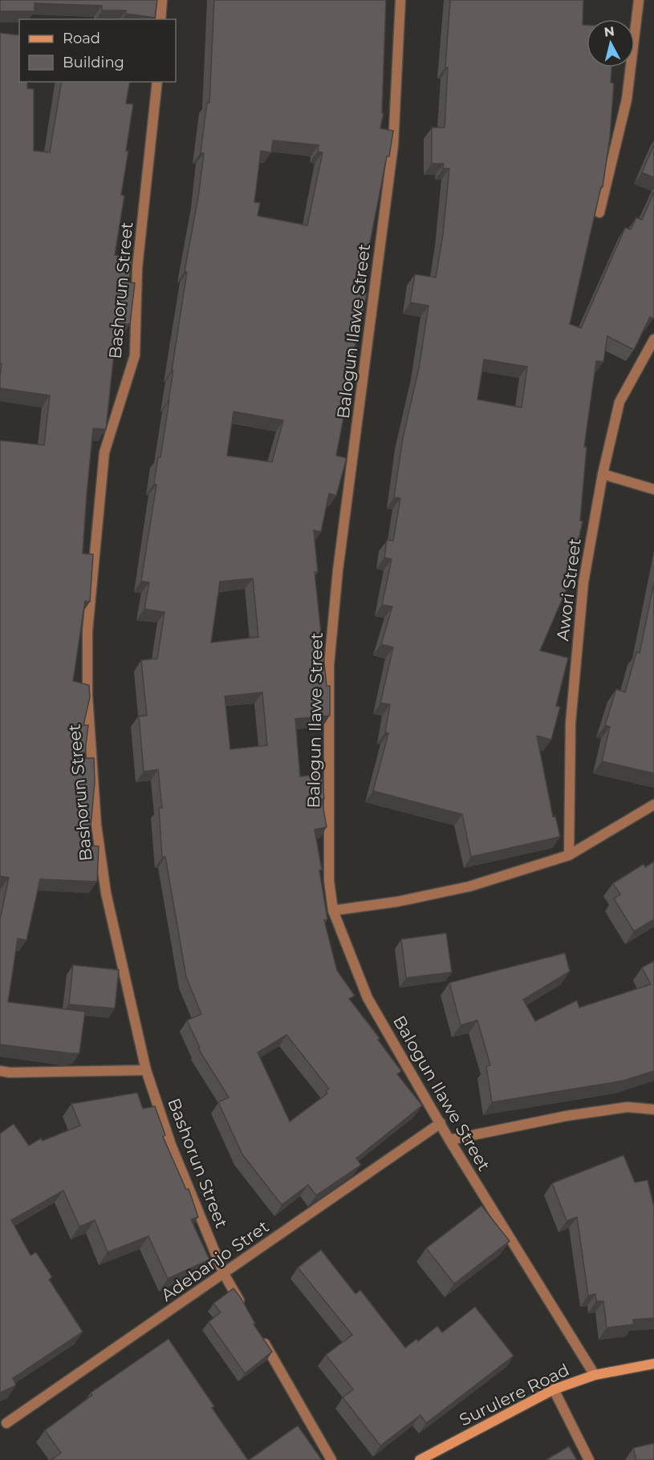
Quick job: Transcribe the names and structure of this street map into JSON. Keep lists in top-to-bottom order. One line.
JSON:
{"streets":{"main road":["Surulere Road"],"street":["Bashorun Street","Balogun Ilawe Street","Awori Street","Adebanjo Stret"]},"crossings":[["Bashorun Street","Adebanjo Stret"],["Balogun Ilawe Street","Adebanjo Stret"],["Balogun Ilawe Street","Surulere Road"]],"legend":["Road","Building"],"north":"top"}
